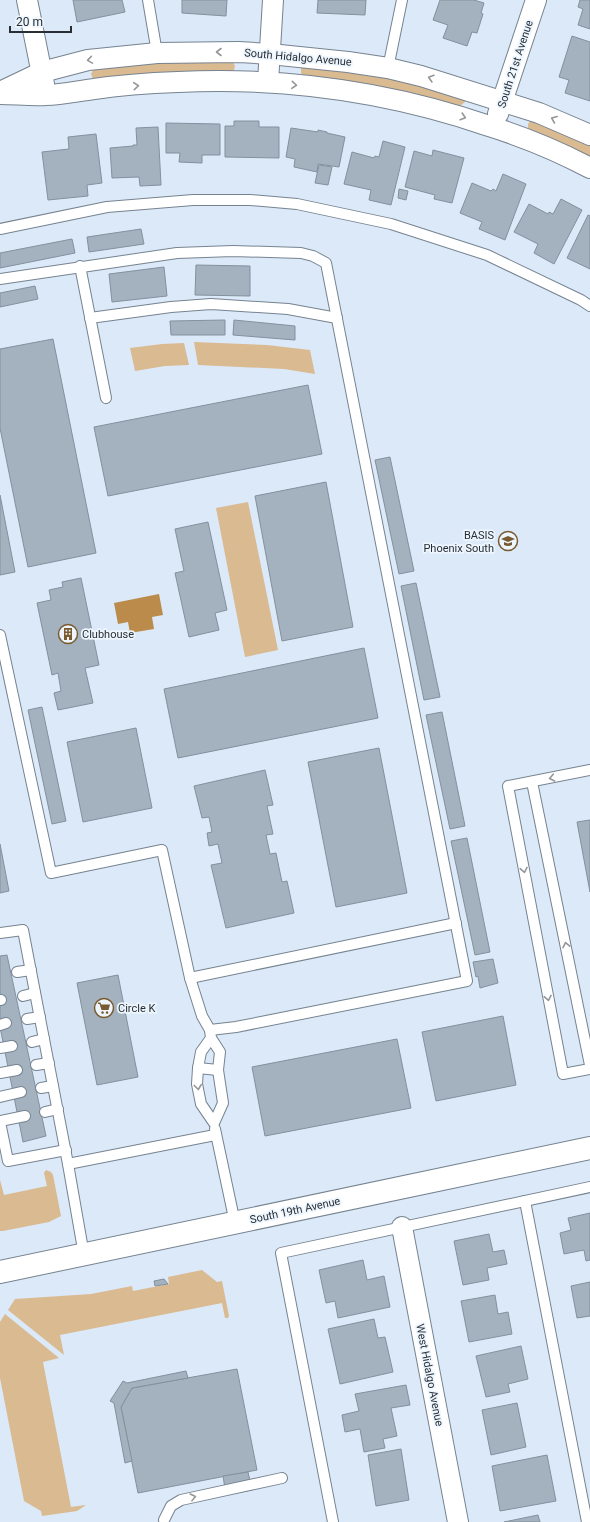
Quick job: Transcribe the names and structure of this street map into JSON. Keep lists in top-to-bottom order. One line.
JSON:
{"streets":{"main road":["South 19th Avenue"],"street":["South Hidalgo Avenue","South 21st Avenue","West Hidalgo Avenue"]},"crossings":[["South Hidalgo Avenue","South 21st Avenue"]],"places":{"school or university":["BASIS Phoenix South"],"building":["Clubhouse"],"supermarket":["Circle K"]},"scale_bar":"20 m"}
